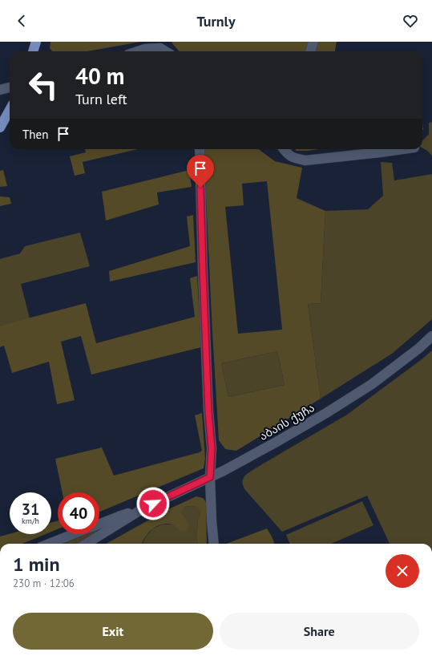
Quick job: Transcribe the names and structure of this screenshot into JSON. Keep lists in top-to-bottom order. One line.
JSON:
{"streets":{"street":["აბაის ქუჩა"]},"page":{"header":"Turnly","turn":["40 m","Turn left"],"then":"Then","speed":"31 km/h","limit":"40","heading":["1 min","230 m · 12:06"],"buttons":["Exit","Share"]}}
